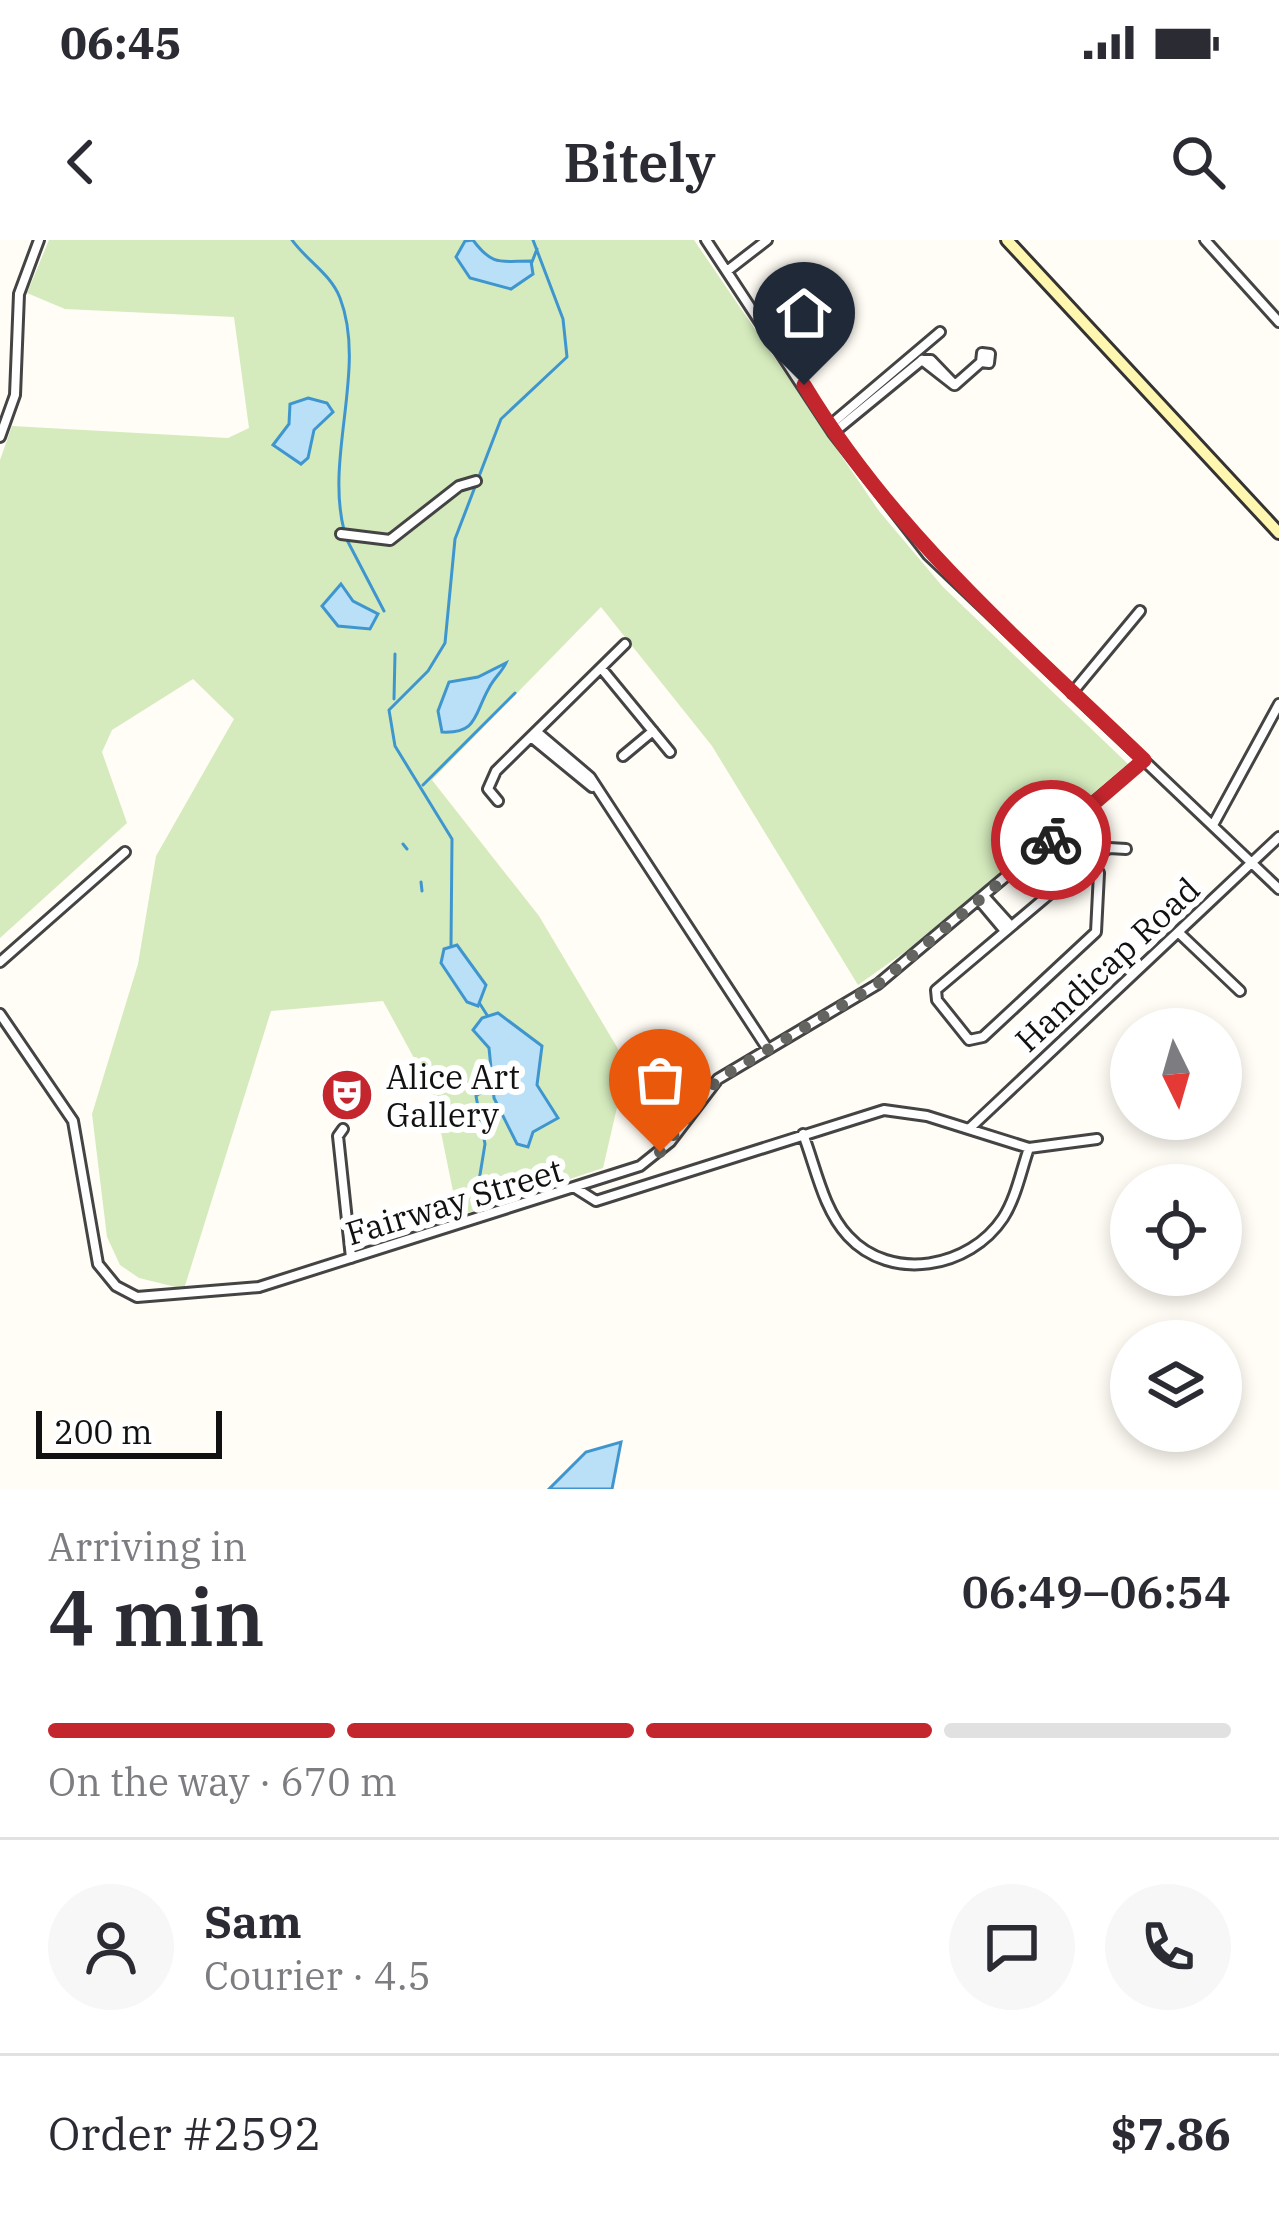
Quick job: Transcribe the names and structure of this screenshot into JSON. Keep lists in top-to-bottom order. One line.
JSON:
{"streets":{"street":["Handicap Road","Fairway Street"]},"places":{"theatre":["Alice Art Gallery"]},"scale_bar":"200 m","north":"bottom","page":{"status":"06:45","header":"Bitely","scale":"200 m","heading":["4 min","Arriving in","06:49–06:54"],"panel":["Sam","Courier · 4.5","Order #2592","$7.86"],"bar":"On the way · 670 m"}}
